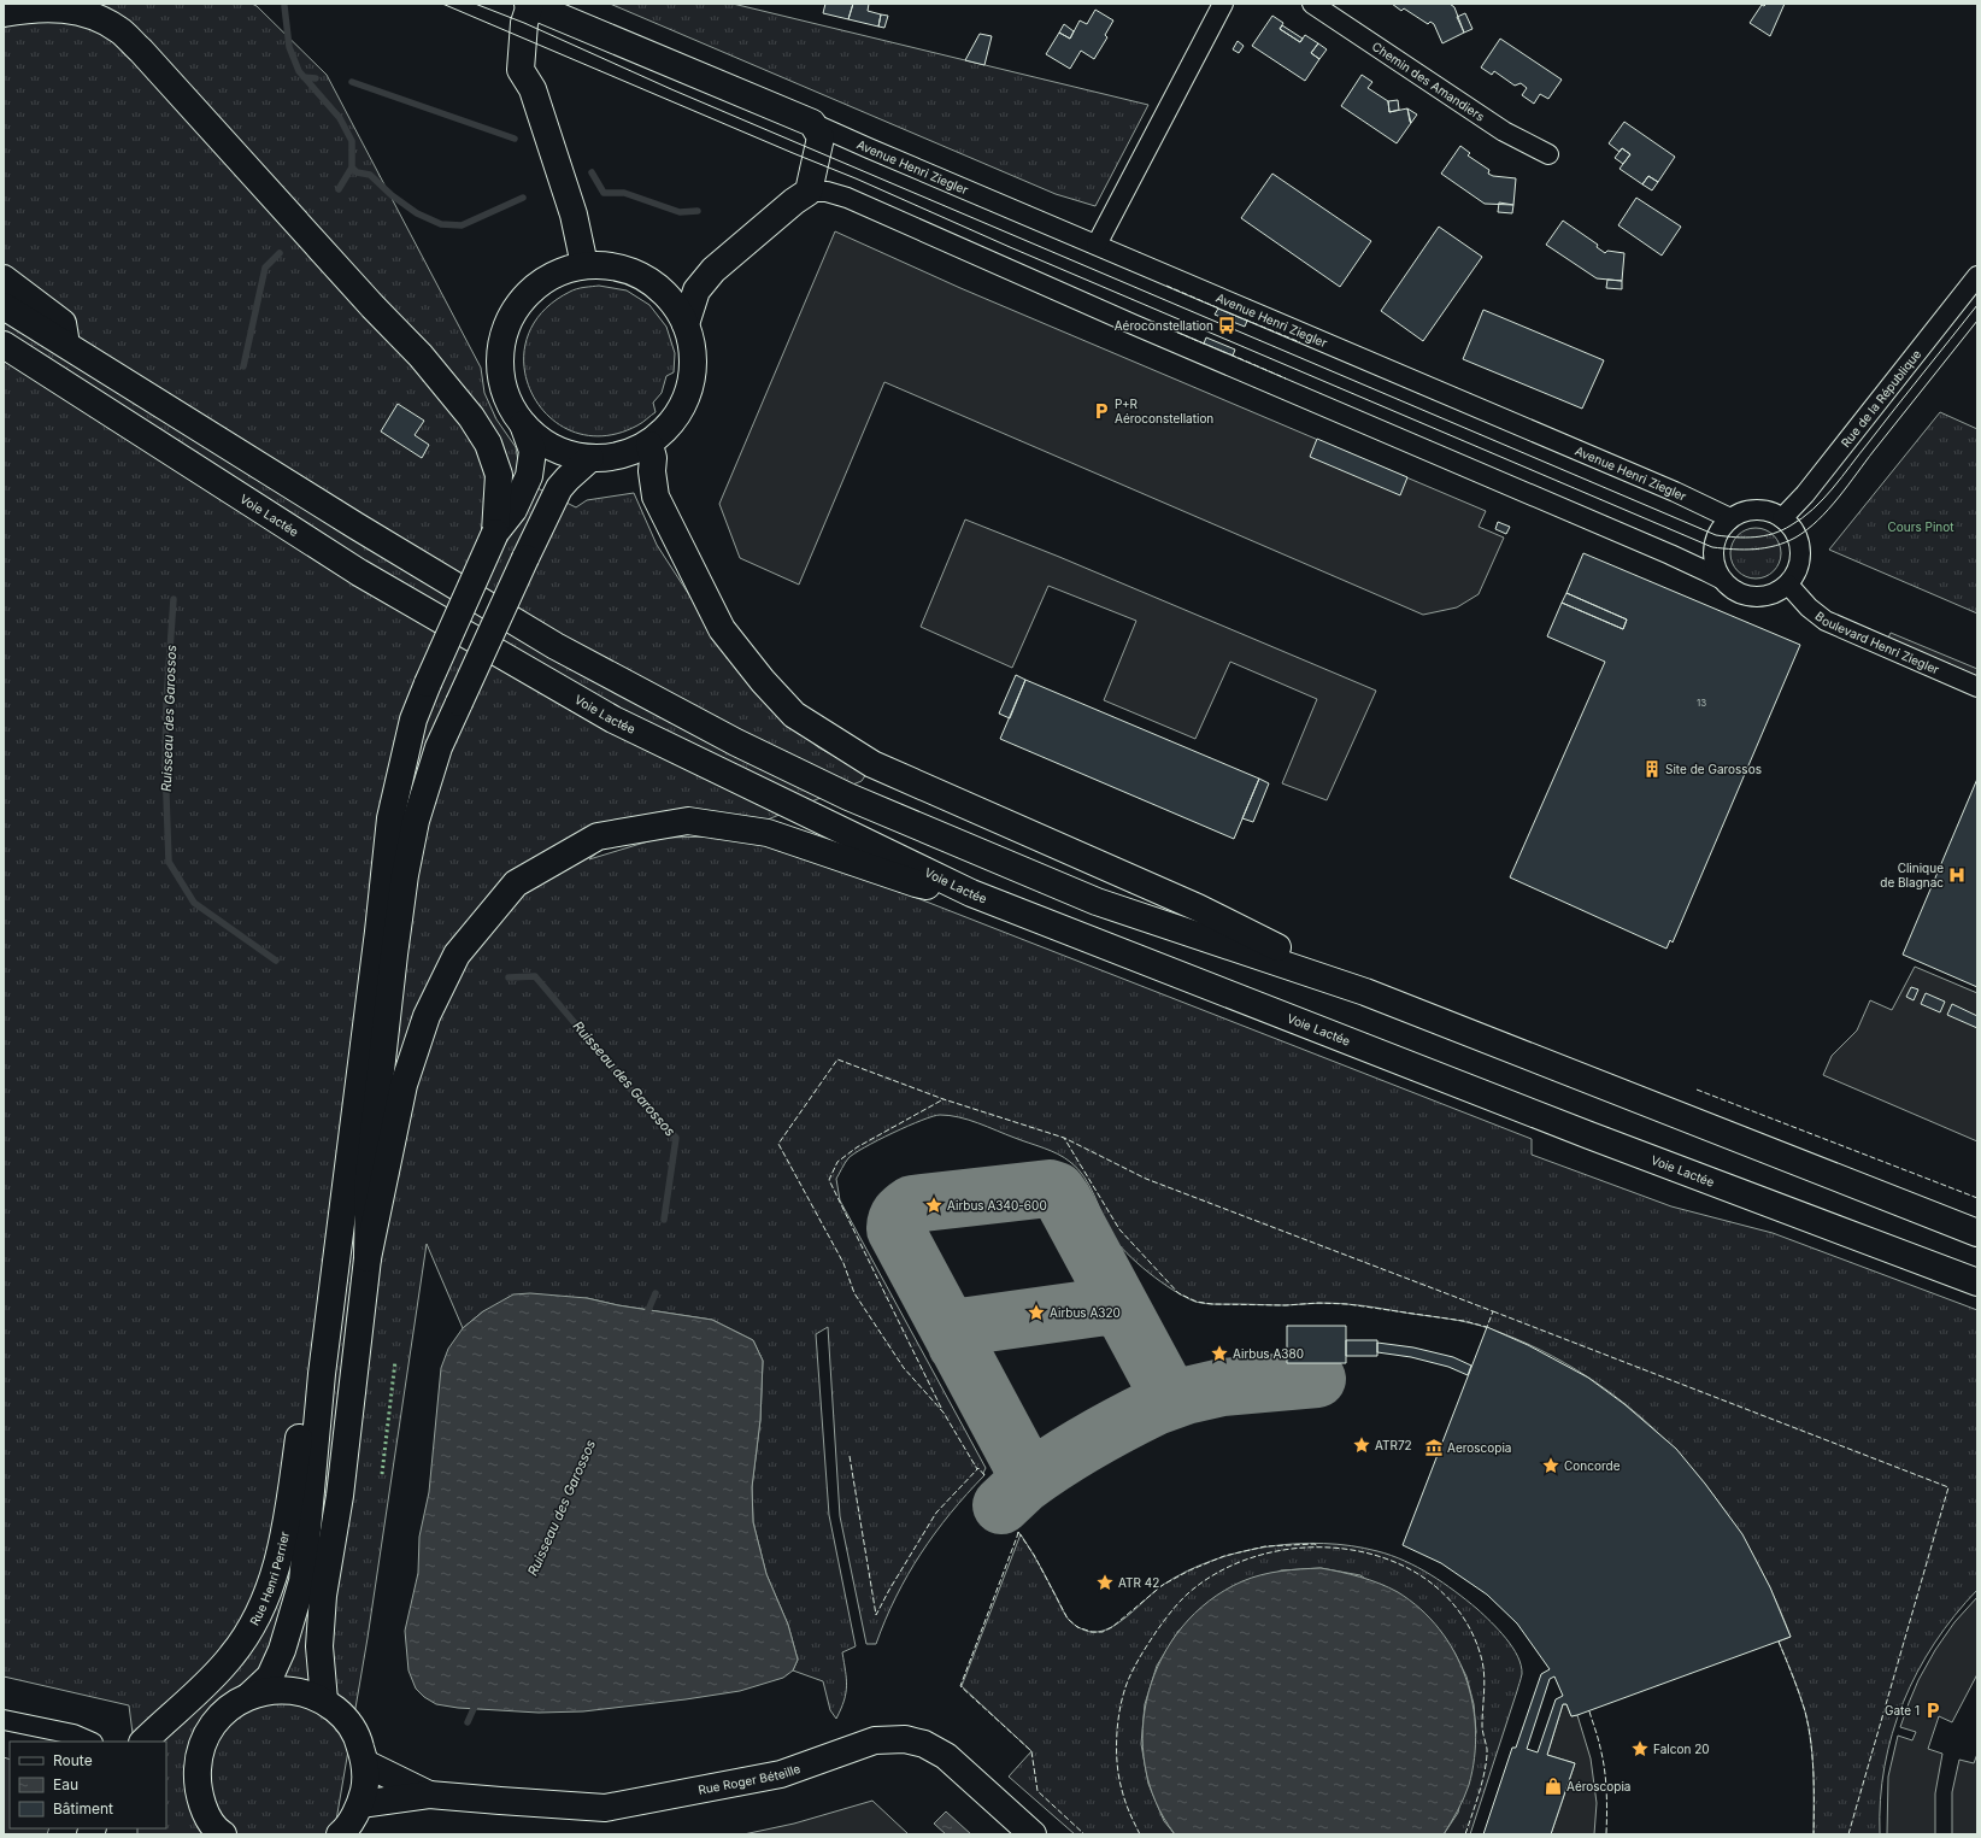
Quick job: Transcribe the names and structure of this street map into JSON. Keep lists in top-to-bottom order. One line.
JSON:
{"streets":{"main road":["Voie Lactée","Rue Henri Perrier","Rue Roger Béteille"],"street":["Chemin des Amandiers","Avenue Henri Ziegler","Rue de la République","Boulevard Henri Ziegler"]},"crossings":[["Avenue Henri Ziegler","Rue de la République"],["Avenue Henri Ziegler","Boulevard Henri Ziegler"],["Rue de la République","Boulevard Henri Ziegler"]],"water":["Ruisseau des Garossos"],"parks":["Cours Pinot"],"places":{"bus stop":["Aéroconstellation"],"parking":["P+R Aéroconstellation","Gate 1"],"building":["Site de Garossos"],"hospital":["Clinique de Blagnac"],"place":["Airbus A340-600","Airbus A320","Airbus A380","ATR72","Concorde","ATR 42","Falcon 20"],"museum":["Aeroscopia"],"shop":["Aéroscopia"]},"house_numbers":["13"],"legend":["Route","Eau","Bâtiment"]}
